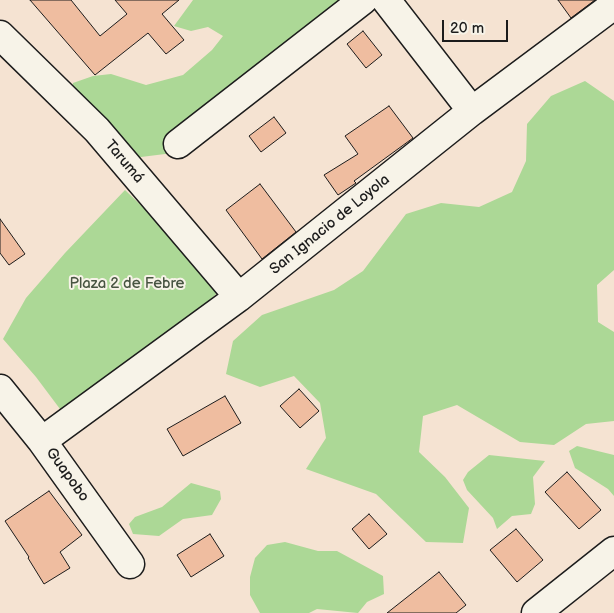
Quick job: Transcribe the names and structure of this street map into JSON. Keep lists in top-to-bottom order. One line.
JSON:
{"streets":{"street":["Tarumá","San Ignacio de Loyola","Guapobo"]},"crossings":[["Tarumá","San Ignacio de Loyola"],["San Ignacio de Loyola","Guapobo"]],"parks":["Plaza 2 de Febre"],"scale_bar":"20 m"}
